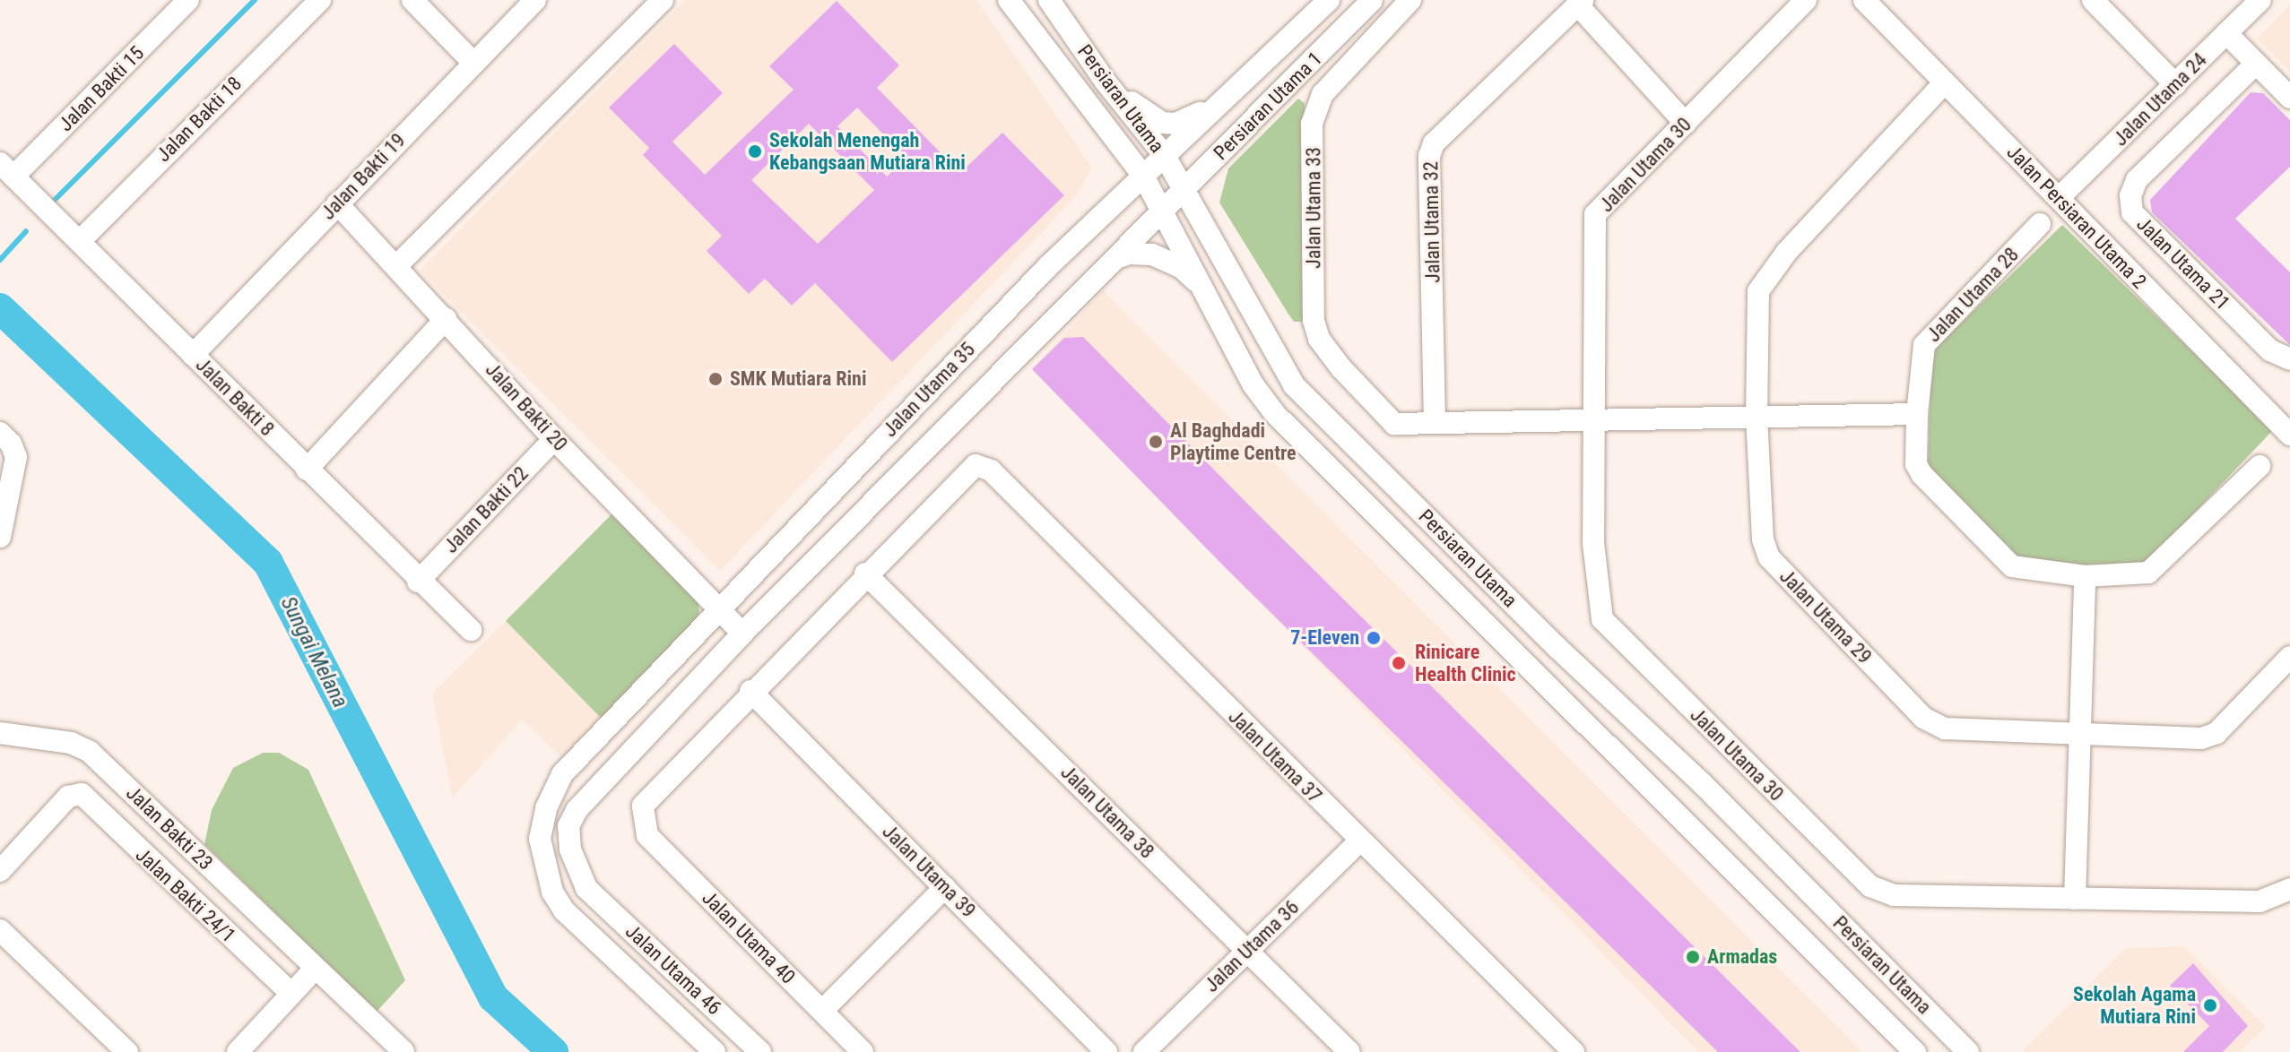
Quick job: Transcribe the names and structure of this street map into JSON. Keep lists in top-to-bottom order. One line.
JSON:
{"streets":{"street":["Jalan Bakti 15","Persiaran Utama","Jalan Utama 24","Persiaran Utama 1","Jalan Bakti 18","Jalan Utama 30","Jalan Bakti 19","Jalan Utama 33","Jalan Persiaran Utama 2","Jalan Utama 32","Jalan Utama 21","Jalan Utama 28","Jalan Utama 35","Jalan Bakti 8","Jalan Bakti 20","Jalan Bakti 22","Jalan Utama 29","Jalan Utama 37","Jalan Utama 38","Jalan Bakti 23","Jalan Utama 39","Jalan Bakti 24/1","Jalan Utama 40","Jalan Utama 36","Jalan Utama 46"]},"crossings":[["Jalan Bakti 15","Jalan Bakti 8"],["Persiaran Utama","Persiaran Utama 1"],["Persiaran Utama","Jalan Utama 35"],["Jalan Utama 24","Jalan Persiaran Utama 2"],["Persiaran Utama 1","Jalan Utama 35"],["Jalan Bakti 18","Jalan Bakti 8"],["Jalan Bakti 19","Jalan Bakti 8"],["Jalan Bakti 19","Jalan Bakti 20"],["Jalan Utama 33","Jalan Utama 32"],["Jalan Persiaran Utama 2","Jalan Utama 29"],["Jalan Utama 35","Jalan Bakti 20"],["Jalan Utama 35","Jalan Utama 46"],["Jalan Bakti 8","Jalan Bakti 22"],["Jalan Bakti 20","Jalan Bakti 22"],["Jalan Utama 37","Jalan Utama 38"],["Jalan Utama 37","Jalan Utama 36"],["Jalan Utama 38","Jalan Utama 36"],["Jalan Utama 39","Jalan Utama 40"]],"water":["Sungai Melana"],"places":["Sekolah Menengah Kebangsaan Mutiara Rini","SMK Mutiara Rini","Al Baghdadi Playtime Centre","7-Eleven","Rinicare Health Clinic","Armadas","Sekolah Agama Mutiara Rini"]}
